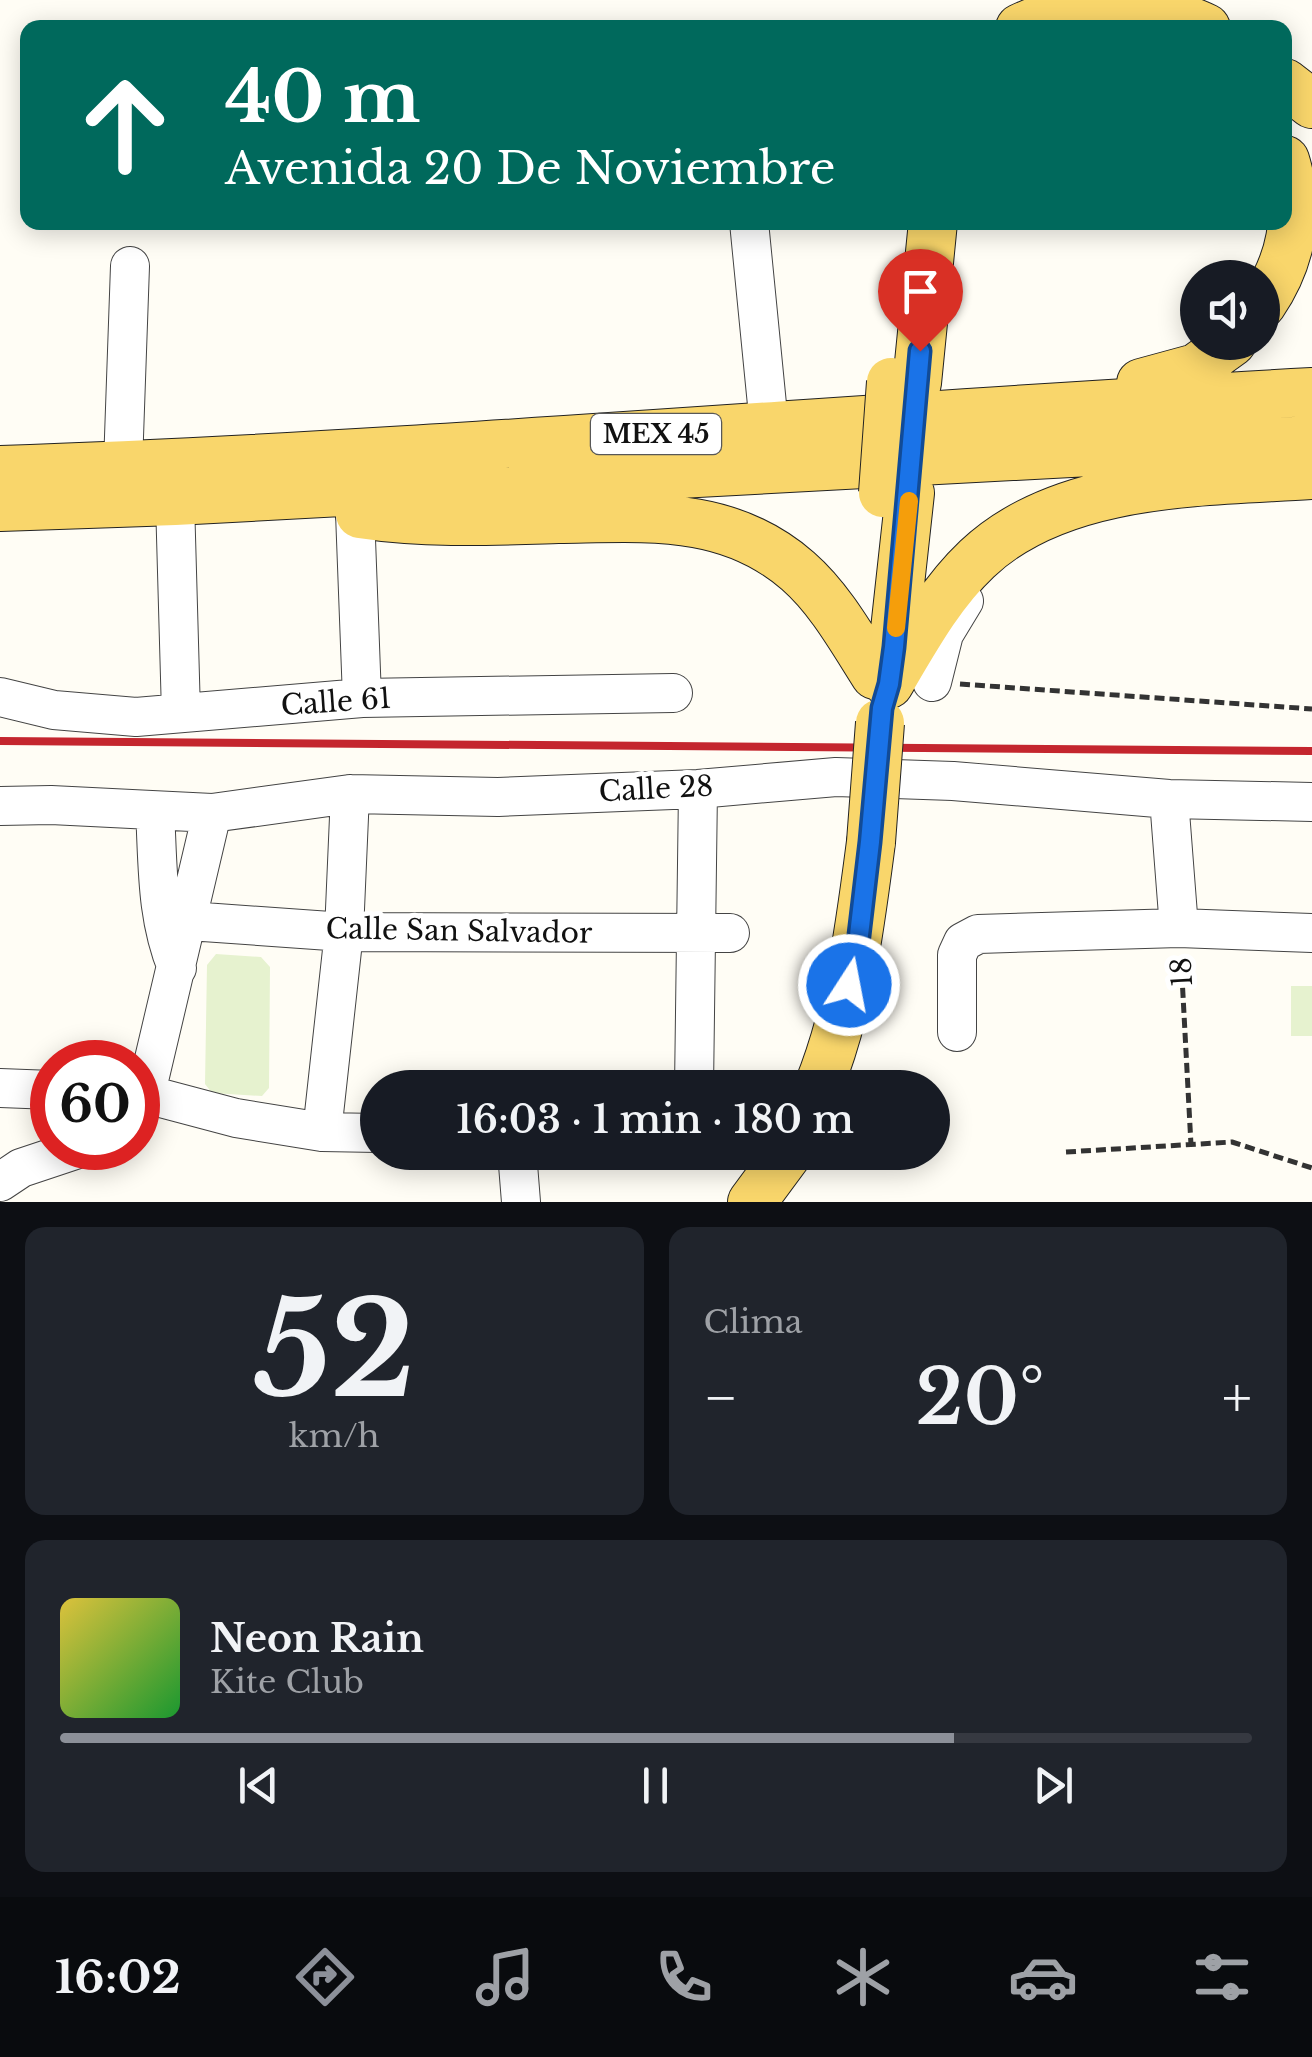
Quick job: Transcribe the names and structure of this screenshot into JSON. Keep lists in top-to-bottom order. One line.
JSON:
{"streets":{"main road":["MEX 45"],"street":["Calle 61","Calle 28","Calle San Salvador","18"]},"crossings":[["Calle 28","18"]],"page":{"turn":["40 m","Avenida 20 De Noviembre"],"limit":"60","trip":"16:03 · 1 min · 180 m","tile":[["52","km/h"],"Clima"],"heat":["−","20°","+"],"song":["Neon Rain","Kite Club"],"tabs":"16:02"}}
